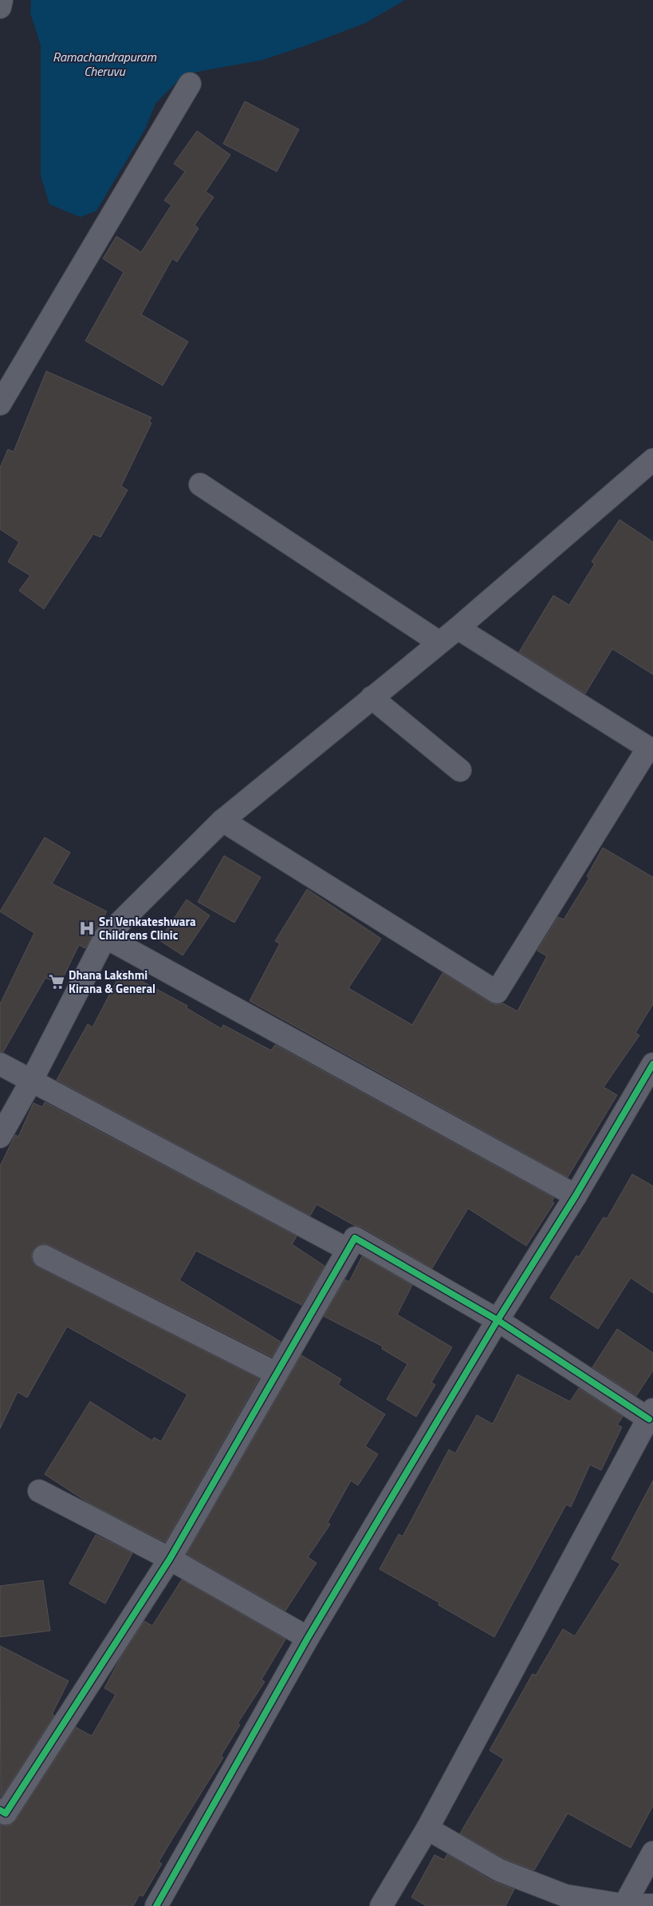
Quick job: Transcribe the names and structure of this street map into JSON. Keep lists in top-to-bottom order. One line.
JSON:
{"water":["Ramachandrapuram Cheruvu"],"places":{"hospital":["Sri Venkateshwara Childrens Clinic"],"supermarket":["Dhana Lakshmi Kirana & General"]}}
